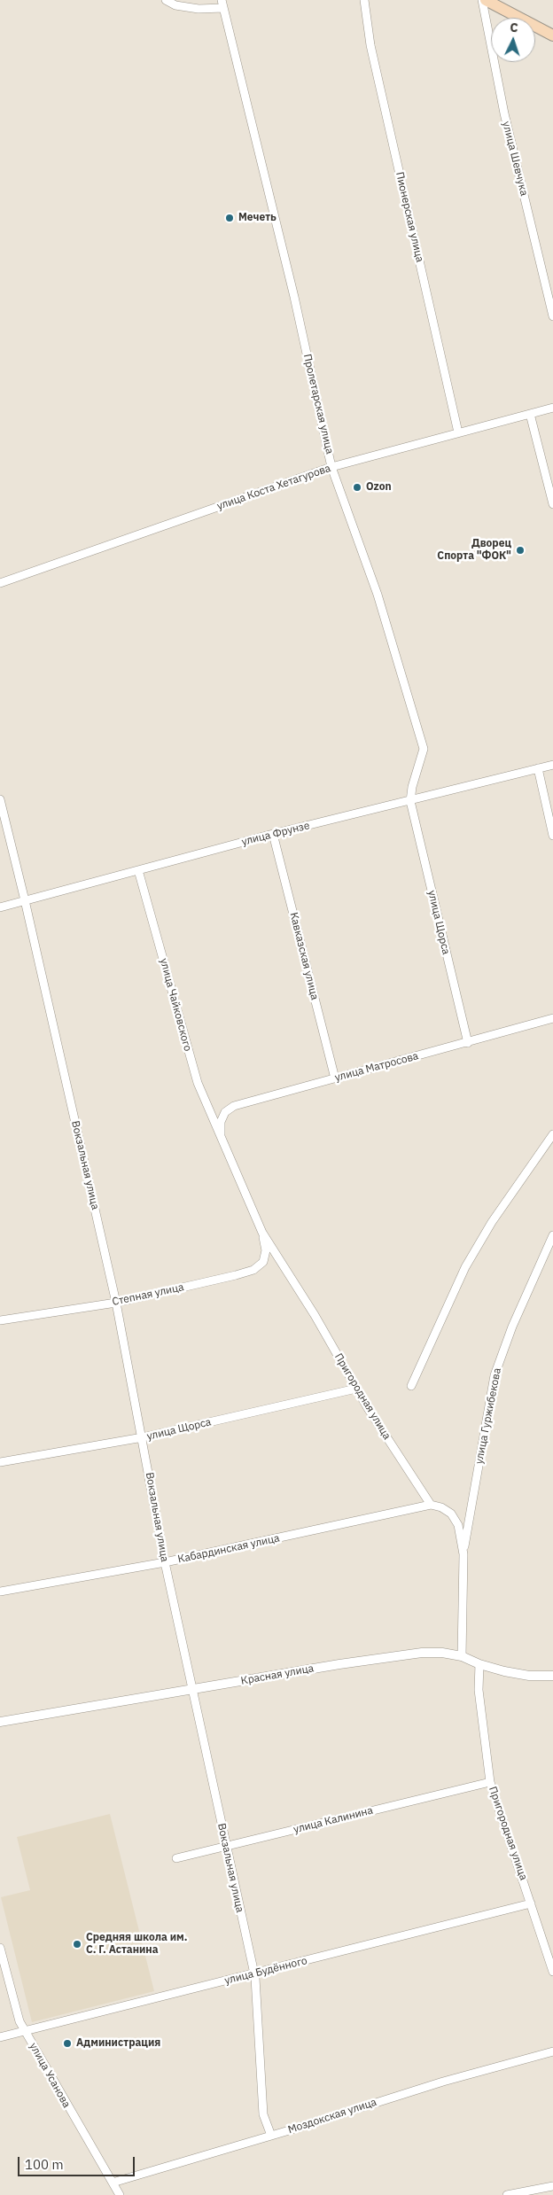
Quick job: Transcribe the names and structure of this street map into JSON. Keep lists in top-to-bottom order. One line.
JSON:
{"streets":{"street":["улица Шевчука","Пионерская улица","Пролетарская улица","улица Коста Хетагурова","улица Фрунзе","улица Щорса","Кавказская улица","улица Чайковского","улица Матросова","Вокзальная улица","Степная улица","Пригородная улица","улица Гуржибекова","Кабардинская улица","Красная улица","улица Калинина","улица Будённого","улица Усанова","Моздокская улица"]},"crossings":[["Пионерская улица","улица Коста Хетагурова"],["Пролетарская улица","улица Коста Хетагурова"],["Пролетарская улица","улица Фрунзе"],["Пролетарская улица","улица Щорса"],["улица Фрунзе","улица Щорса"],["улица Фрунзе","Кавказская улица"],["улица Фрунзе","улица Чайковского"],["улица Фрунзе","Вокзальная улица"],["улица Щорса","улица Матросова"],["улица Щорса","Вокзальная улица"],["улица Щорса","Пригородная улица"],["Кавказская улица","улица Матросова"],["улица Чайковского","улица Матросова"],["улица Чайковского","Пригородная улица"],["улица Матросова","Пригородная улица"],["Вокзальная улица","Степная улица"],["Вокзальная улица","Кабардинская улица"],["Вокзальная улица","Красная улица"],["Вокзальная улица","улица Калинина"],["Вокзальная улица","улица Будённого"],["Вокзальная улица","Моздокская улица"],["Степная улица","Пригородная улица"],["Пригородная улица","Кабардинская улица"],["Пригородная улица","Красная улица"],["Пригородная улица","улица Калинина"],["Пригородная улица","улица Будённого"],["улица Будённого","улица Усанова"],["улица Усанова","Моздокская улица"]],"places":["Мечеть","Ozon","Дворец Спорта \"ФОК\"","Средняя школа им. C. Г. Астанина","Администрация"],"scale_bar":"100 m","north":"top"}
